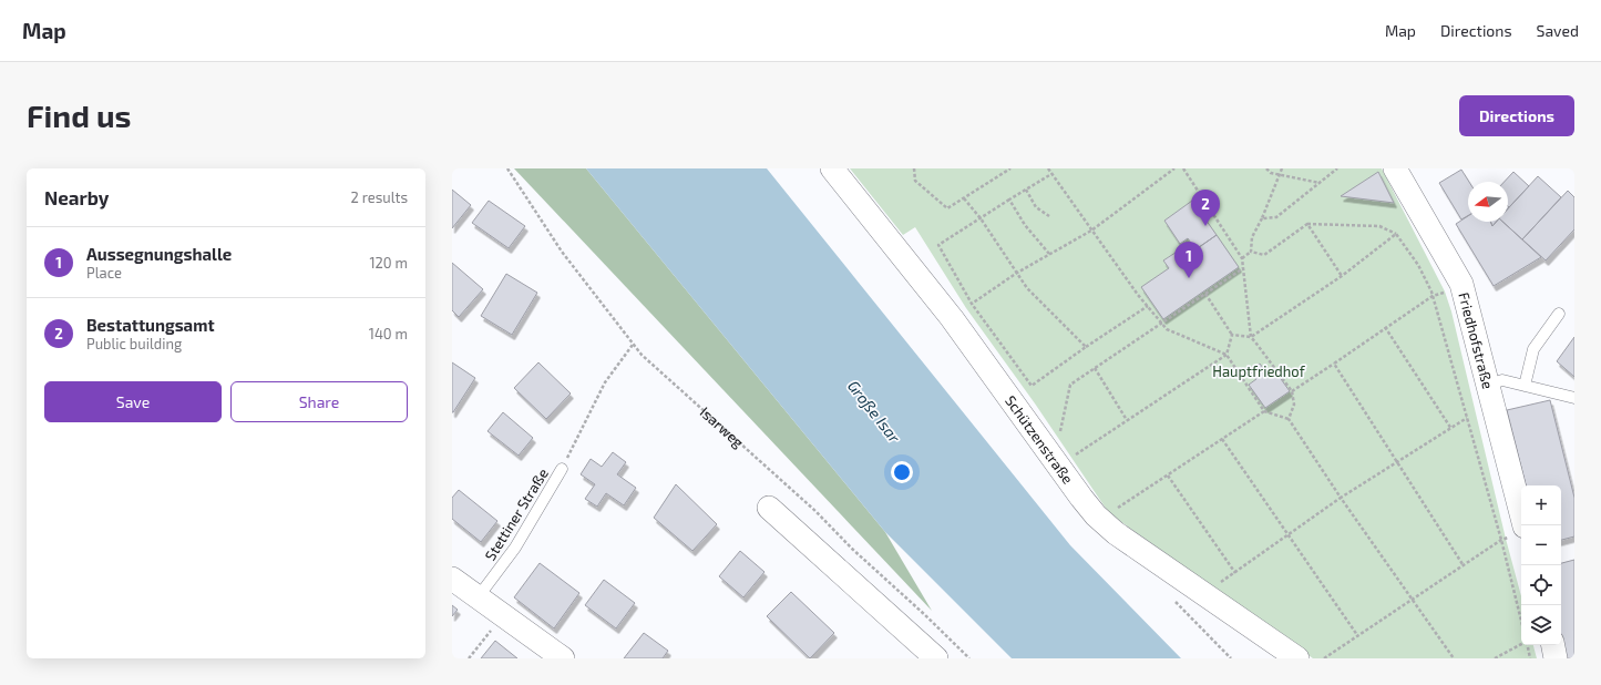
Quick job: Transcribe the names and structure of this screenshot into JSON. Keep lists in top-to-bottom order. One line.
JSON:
{"streets":{"street":["Friedhofstraße","Schützenstraße"],"lane":["Stettiner Straße"],"path":["Isarweg"]},"water":["Große Isar"],"parks":["Hauptfriedhof"],"north":"left","page":{"header":"Map","nav":["Map","Directions","Saved"],"buttons":["Directions",["Save","Share"]],"title":"Find us","heading":["Nearby","2 results"],"pins":["2","1"],"list":[{"mark":"1","name":"Aussegnungshalle","note":"Place","value":"120 m"},{"mark":"2","name":"Bestattungsamt","note":"Public building","value":"140 m"}],"map_buttons":["+","−"]}}
